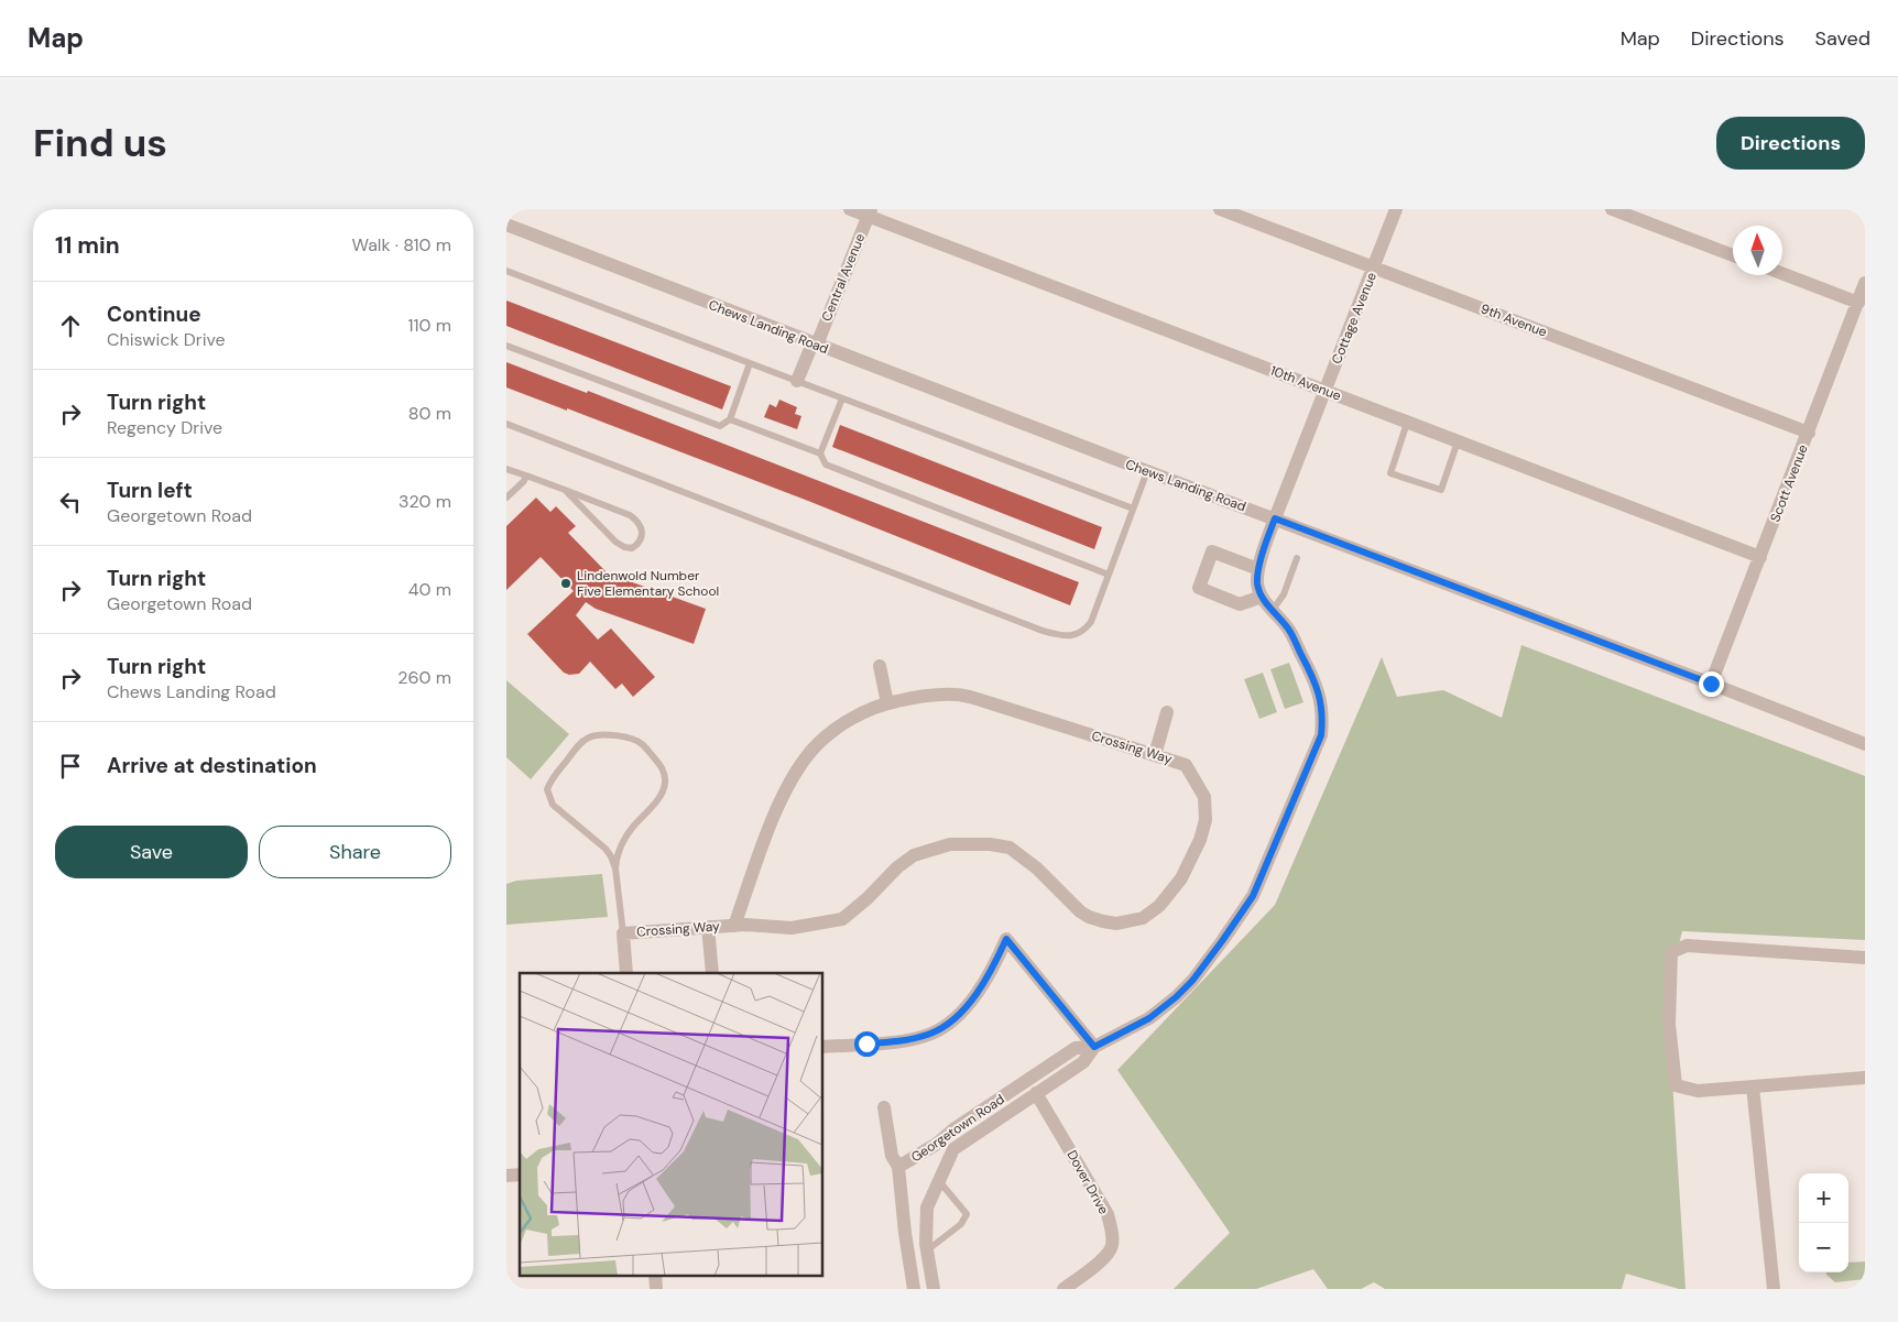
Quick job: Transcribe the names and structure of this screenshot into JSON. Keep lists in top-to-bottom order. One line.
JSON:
{"streets":{"street":["Central Avenue","Cottage Avenue","9th Avenue","Chews Landing Road","10th Avenue","Scott Avenue","Crossing Way","Georgetown Road","Dover Drive"]},"crossings":[["Central Avenue","Chews Landing Road"],["Central Avenue","10th Avenue"],["Cottage Avenue","9th Avenue"],["Cottage Avenue","Chews Landing Road"],["Cottage Avenue","10th Avenue"],["9th Avenue","Scott Avenue"],["Chews Landing Road","Scott Avenue"],["10th Avenue","Scott Avenue"],["Georgetown Road","Dover Drive"]],"places":["Lindenwold Number Five Elementary School"],"north":"top","page":{"header":"Map","nav":["Map","Directions","Saved"],"buttons":["Directions",["Save","Share"]],"title":"Find us","heading":["11 min","Walk · 810 m"],"list":[["Continue","Chiswick Drive","110 m"],["Turn right","Regency Drive","80 m"],["Turn left","Georgetown Road","320 m"],["Turn right","Georgetown Road","40 m"],["Turn right","Chews Landing Road","260 m"],"Arrive at destination"],"map_buttons":["+","−"]}}
